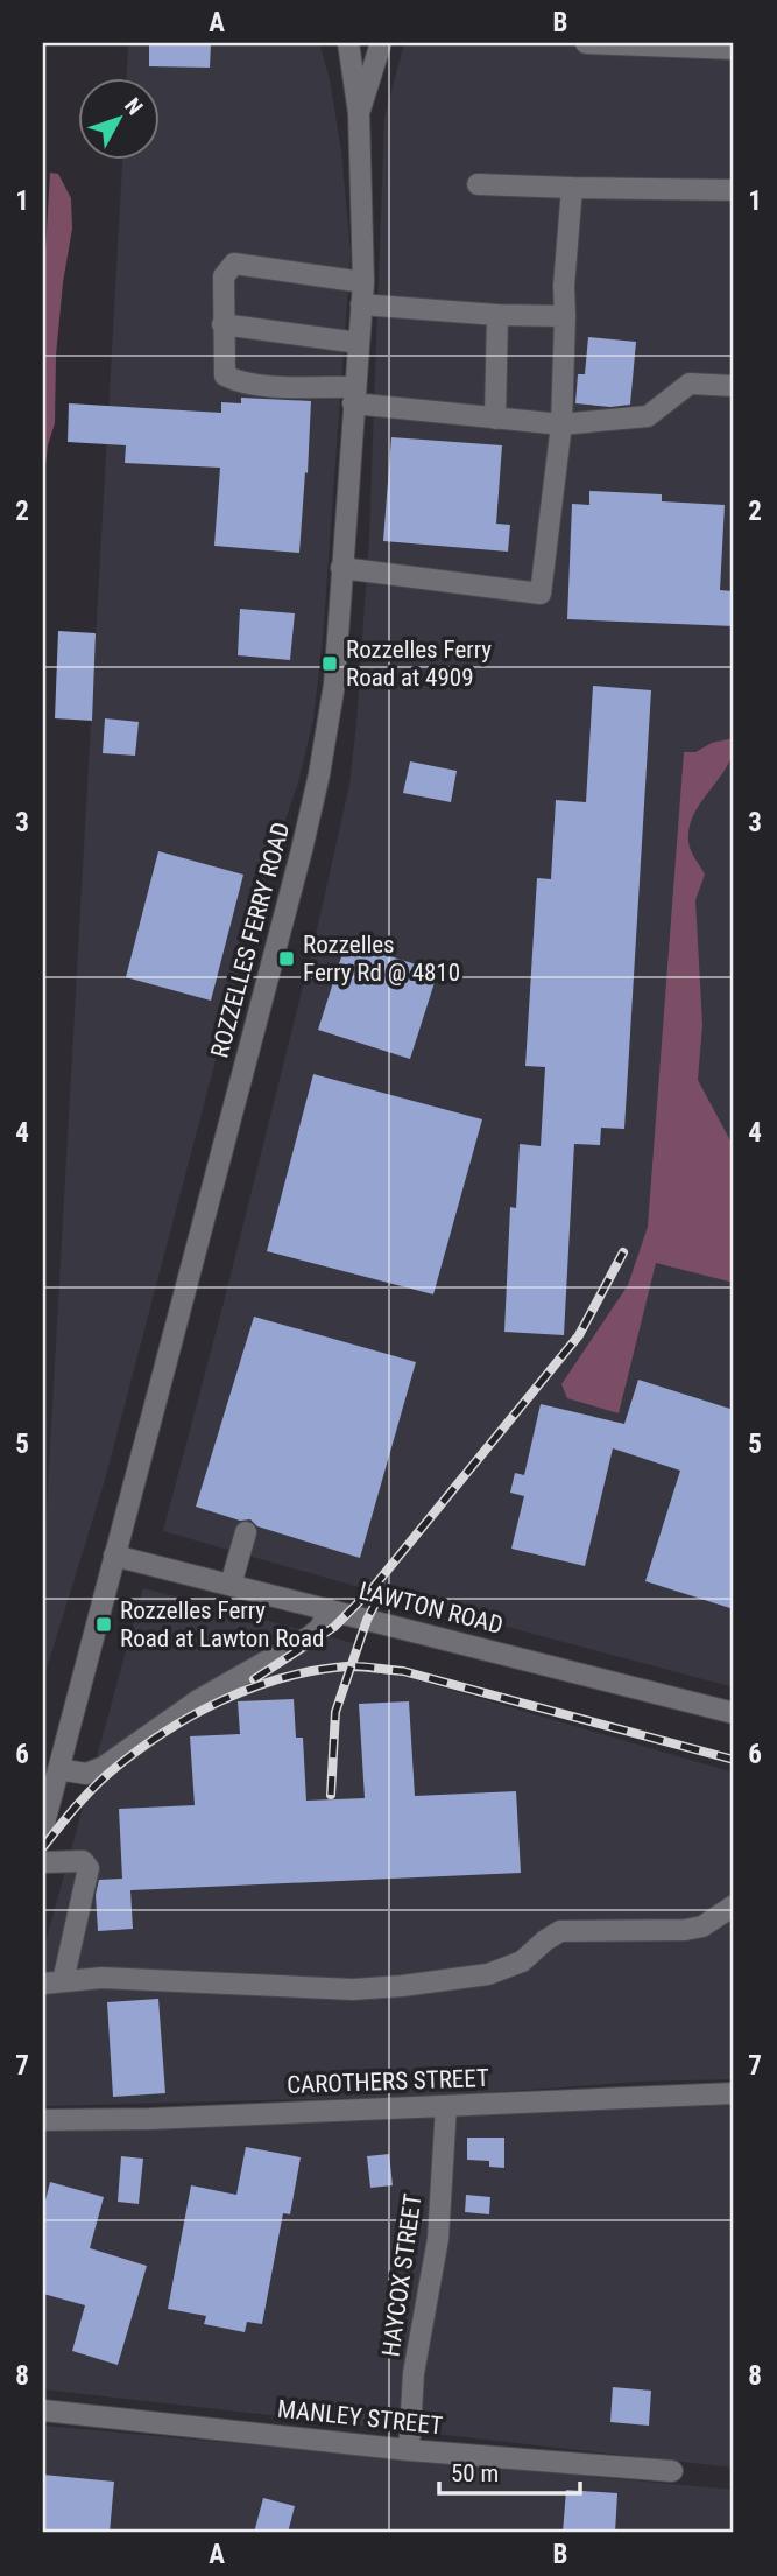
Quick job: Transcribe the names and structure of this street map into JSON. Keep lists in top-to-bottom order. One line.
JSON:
{"streets":{"street":["ROZZELLES FERRY ROAD","LAWTON ROAD","CAROTHERS STREET","HAYCOX STREET","MANLEY STREET"]},"crossings":[["ROZZELLES FERRY ROAD","LAWTON ROAD"],["CAROTHERS STREET","HAYCOX STREET"],["HAYCOX STREET","MANLEY STREET"]],"places":{"transit":["Rozzelles Ferry Road at 4909","Rozzelles Ferry Rd @ 4810","Rozzelles Ferry Road at Lawton Road"]},"scale_bar":"50 m","north":"top right","grid":{"columns":["A","B"],"rows":["1","2","3","4","5","6","7","8"]}}
